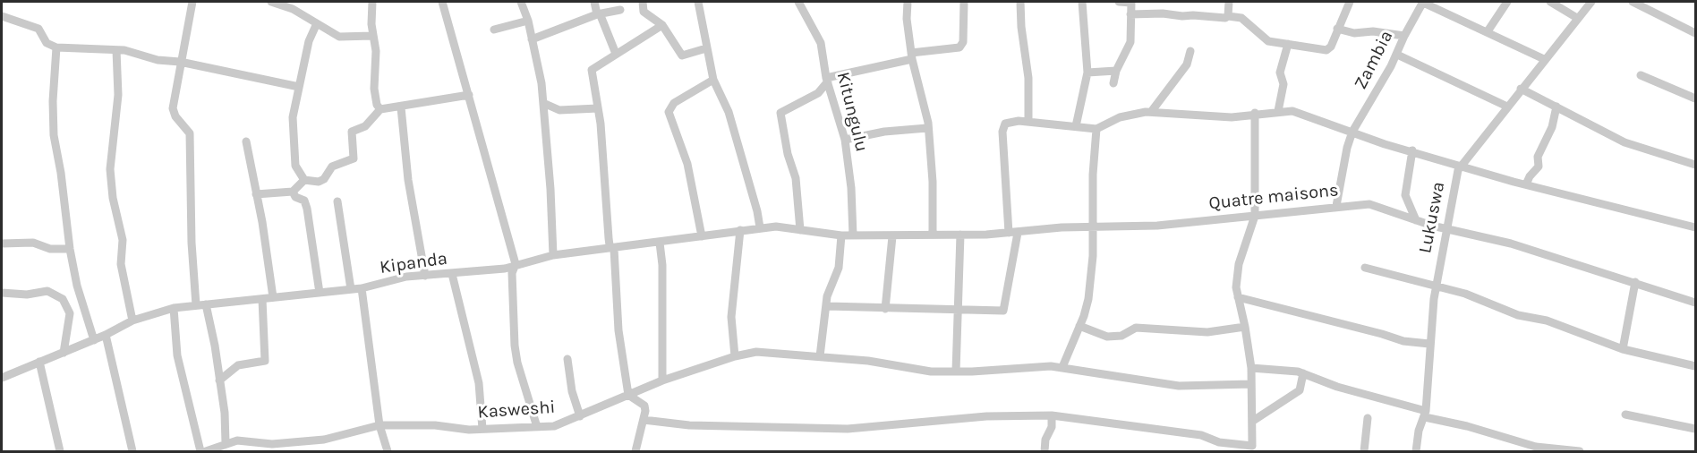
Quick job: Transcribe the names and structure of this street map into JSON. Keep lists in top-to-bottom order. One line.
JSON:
{"streets":{"street":["Zambia","Kitungulu","Quatre maisons","Lukuswa","Kipanda","Kasweshi"]},"crossings":[["Zambia","Quatre maisons"],["Kitungulu","Quatre maisons"],["Quatre maisons","Lukuswa"],["Quatre maisons","Kipanda"]]}
